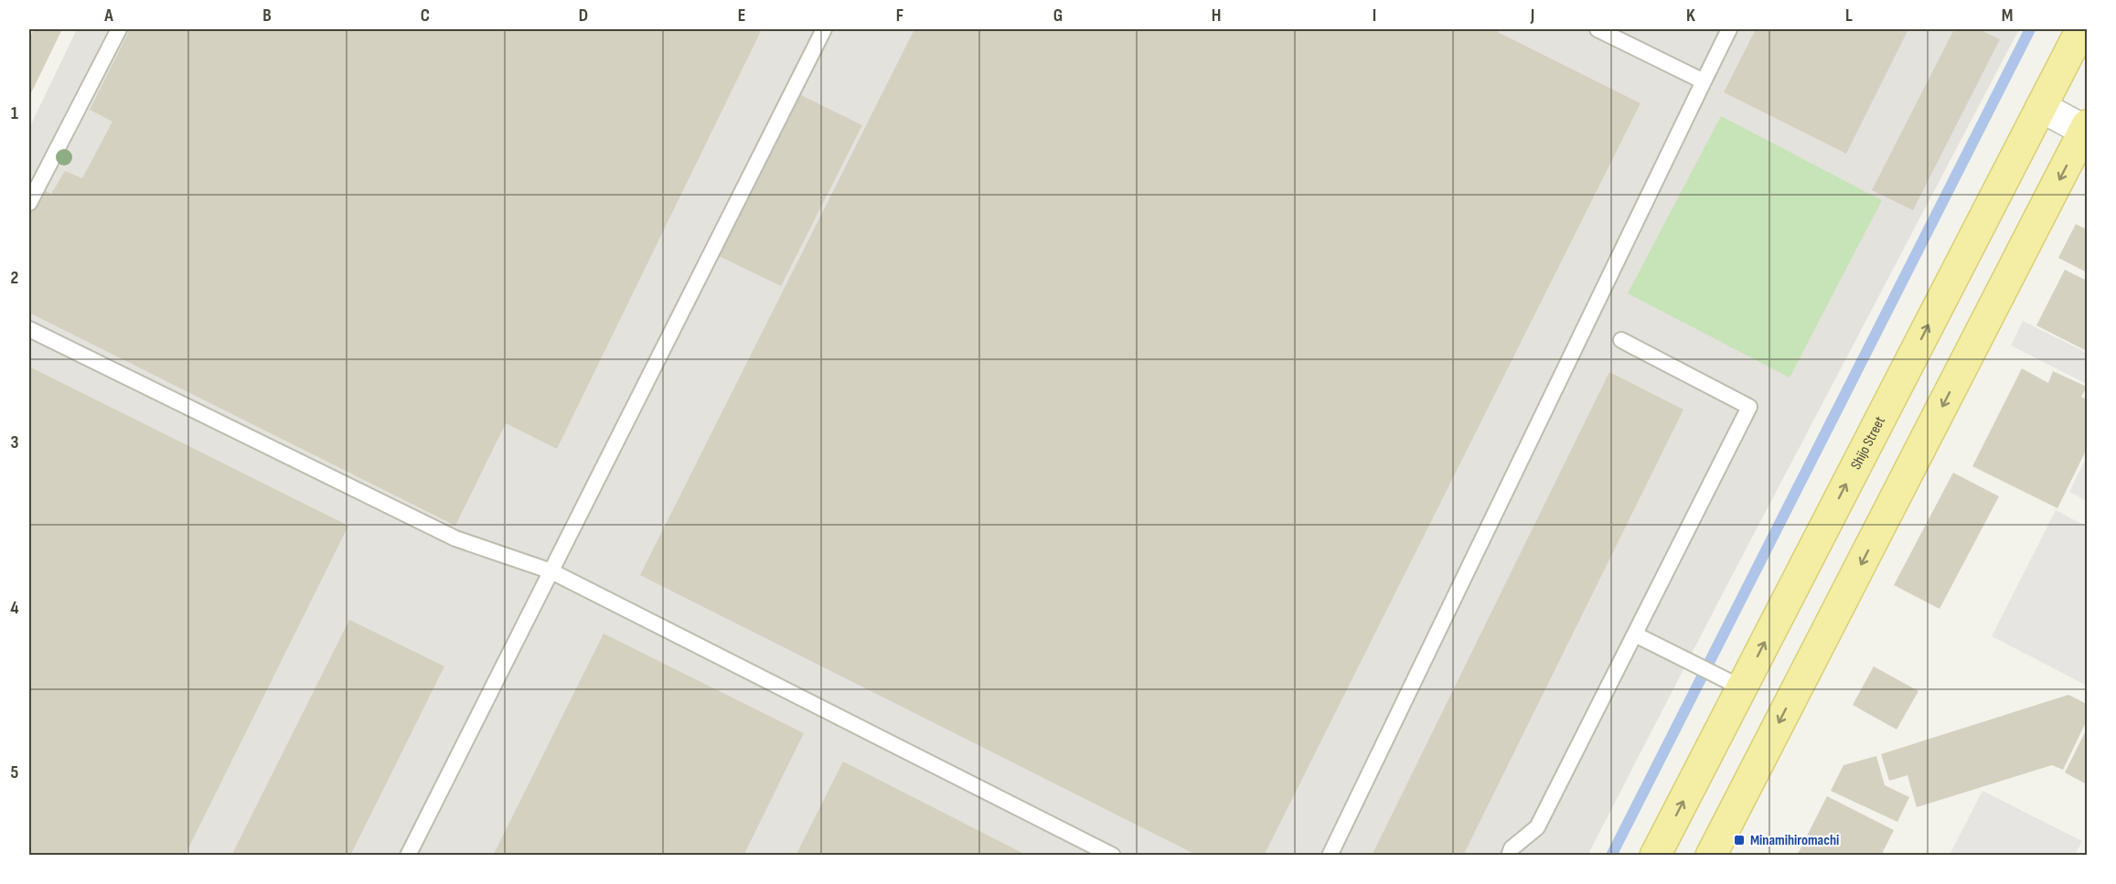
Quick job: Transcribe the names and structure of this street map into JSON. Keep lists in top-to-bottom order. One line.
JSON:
{"streets":{"main road":["Shijo Street"]},"places":{"transit":["Minamihiromachi"]},"grid":{"columns":["A","B","C","D","E","F","G","H","I","J","K","L","M"],"rows":["1","2","3","4","5"]}}
